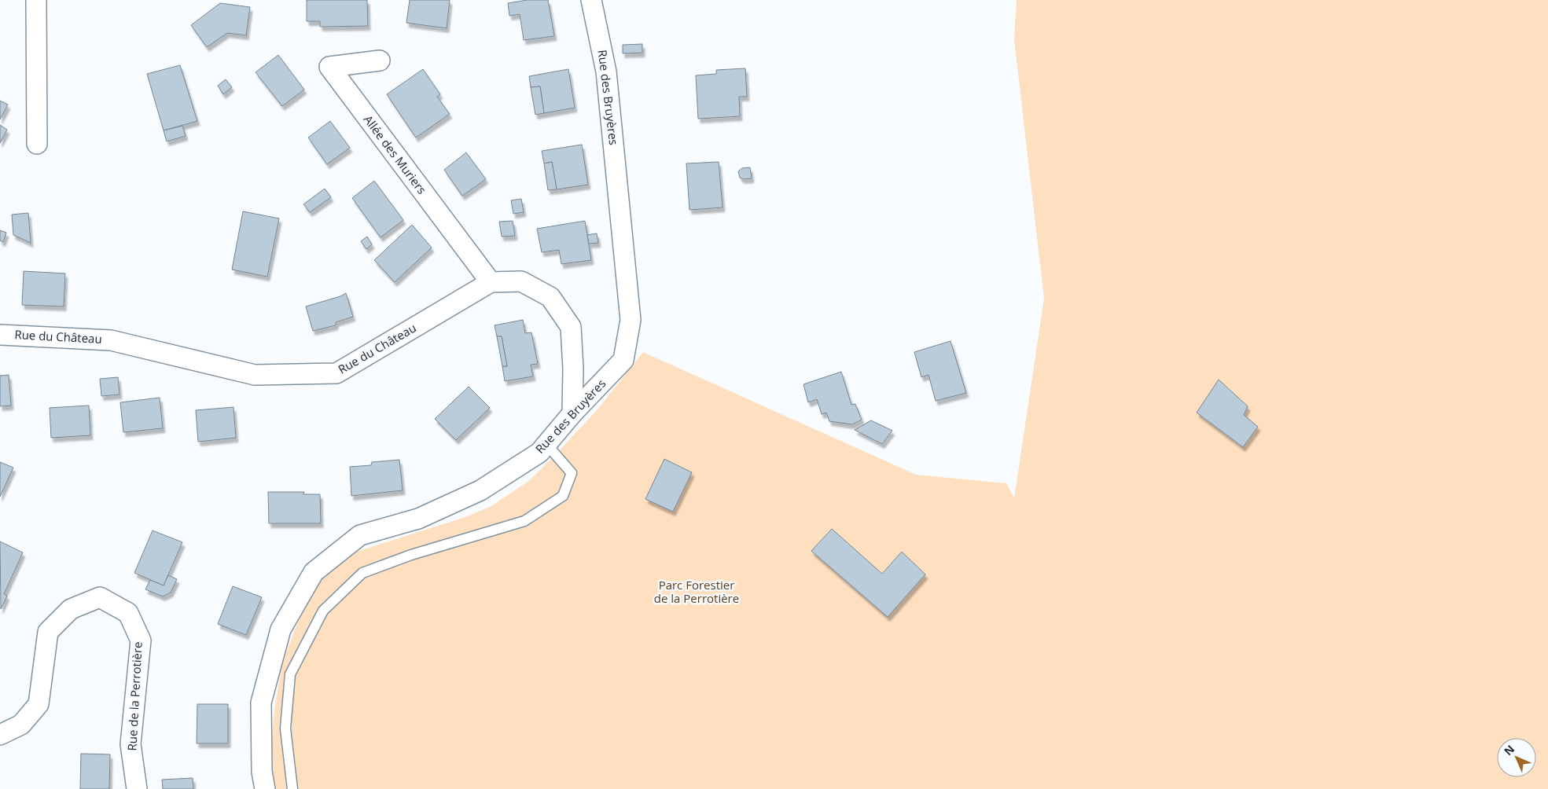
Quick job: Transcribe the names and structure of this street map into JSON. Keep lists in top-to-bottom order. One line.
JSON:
{"streets":{"street":["Rue des Bruyères","Allée des Muriers","Rue du Château","Rue de la Perrotière"]},"crossings":[["Rue des Bruyères","Rue du Château"],["Allée des Muriers","Rue du Château"]],"parks":["Parc Forestier de la Perrotière"],"north":"top left"}
